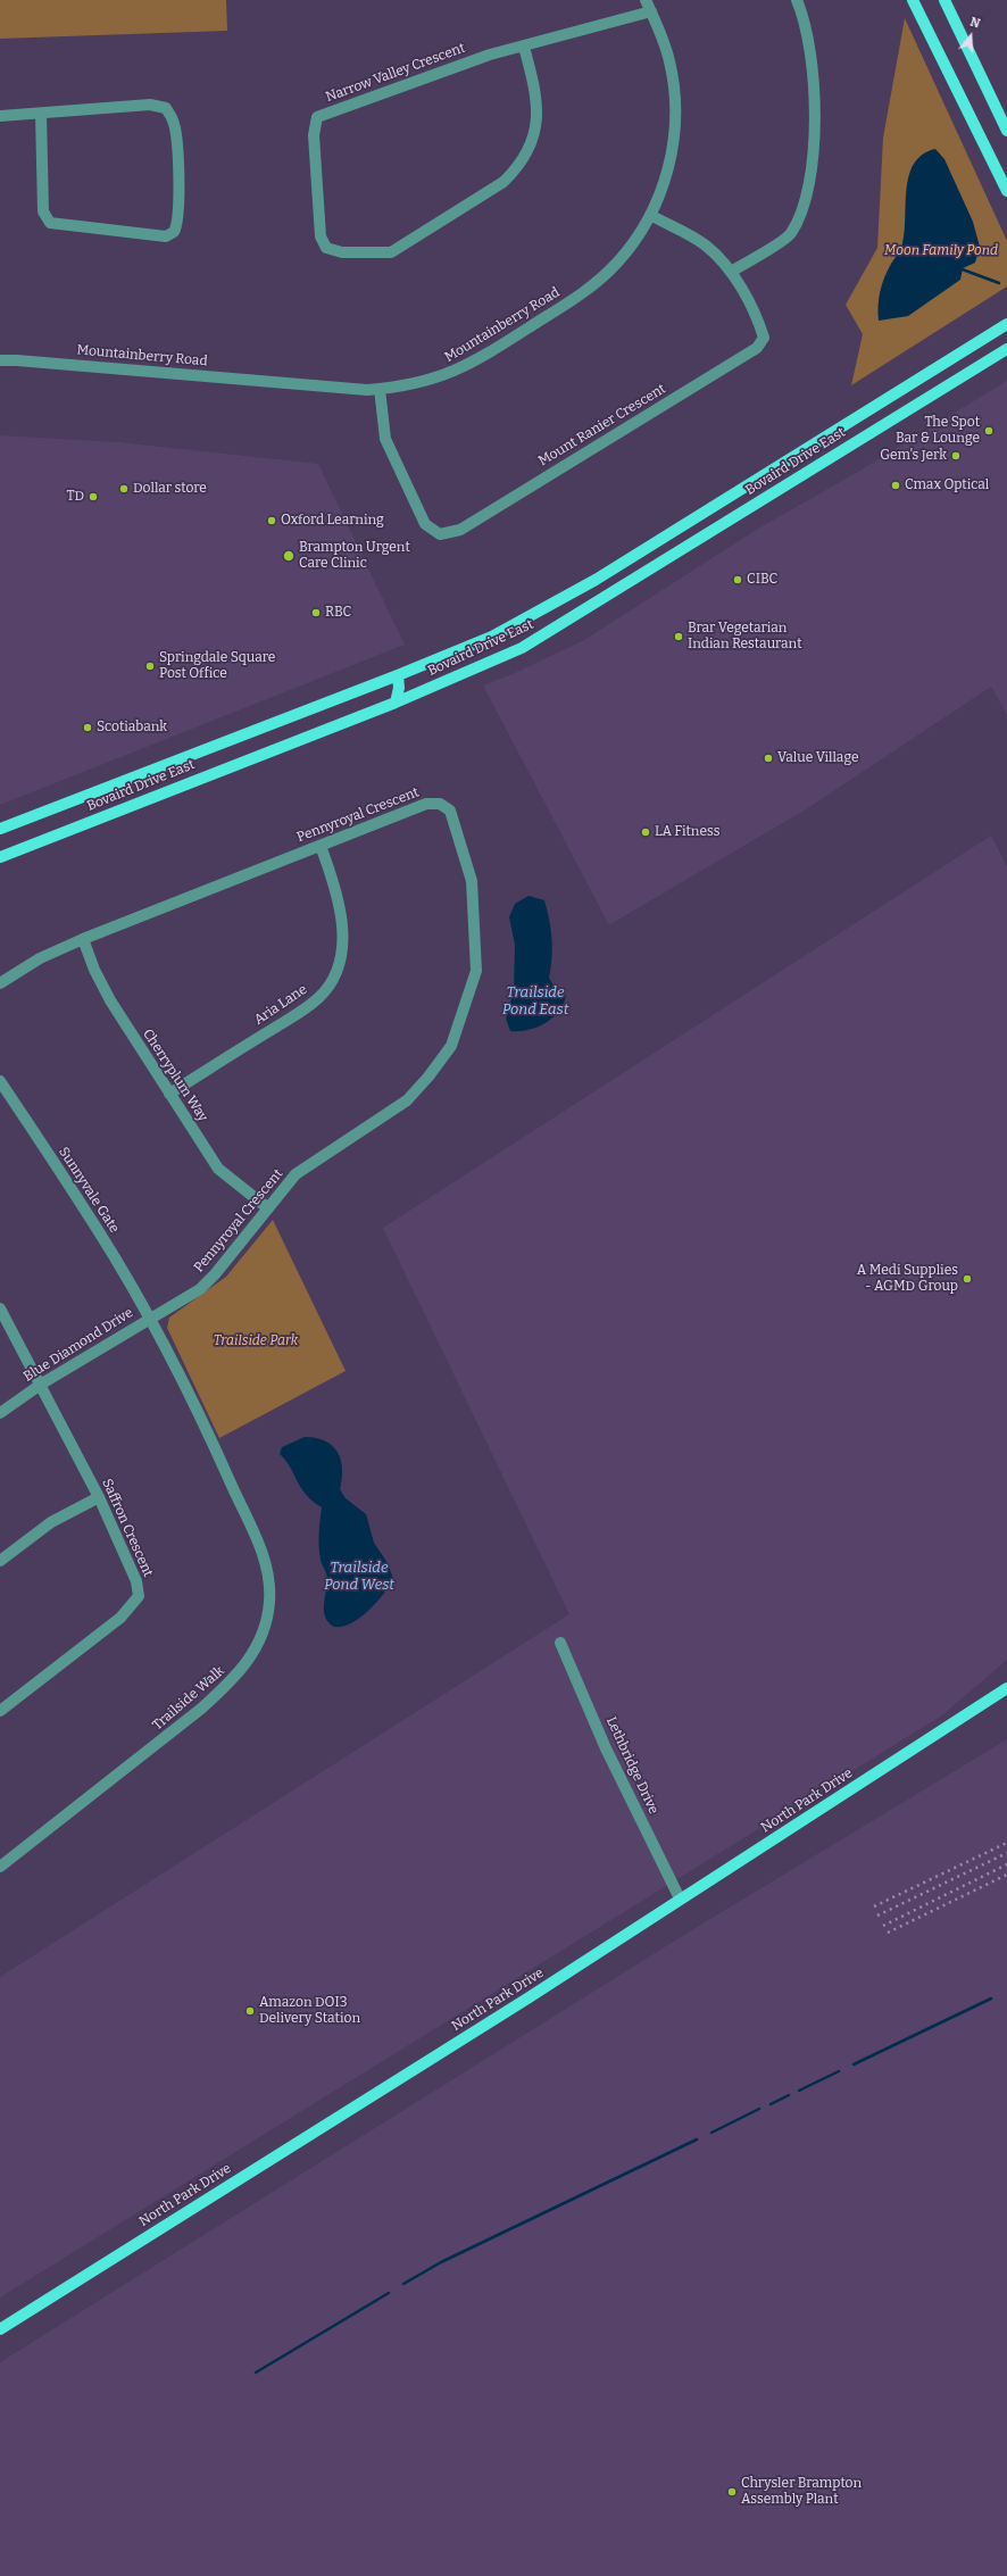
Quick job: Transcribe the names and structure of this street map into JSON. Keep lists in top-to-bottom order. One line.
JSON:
{"streets":{"main road":["Bovaird Drive East","North Park Drive"],"street":["Narrow Valley Crescent","Mountainberry Road","Mount Ranier Crescent","Pennyroyal Crescent","Aria Lane","Cherryplum Way","Sunnyvale Gate","Blue Diamond Drive","Saffron Crescent","Trailside Walk","Lethbridge Drive"]},"crossings":[["Narrow Valley Crescent","Mountainberry Road"],["Mountainberry Road","Mount Ranier Crescent"],["Pennyroyal Crescent","Aria Lane"],["Pennyroyal Crescent","Cherryplum Way"],["Pennyroyal Crescent","Sunnyvale Gate"],["Pennyroyal Crescent","Blue Diamond Drive"],["Pennyroyal Crescent","Trailside Walk"],["Aria Lane","Cherryplum Way"],["Sunnyvale Gate","Blue Diamond Drive"],["Sunnyvale Gate","Trailside Walk"],["Blue Diamond Drive","Saffron Crescent"],["Blue Diamond Drive","Trailside Walk"],["Lethbridge Drive","North Park Drive"]],"water":["Trailside Pond East","Trailside Pond West"],"parks":["Moon Family Pond","Trailside Park"],"places":["The Spot Bar & Lounge","Gem's Jerk","Cmax Optical","Dollar store","TD","Oxford Learning","Brampton Urgent Care Clinic","CIBC","RBC","Brar Vegetarian Indian Restaurant","Springdale Square Post Office","Scotiabank","Value Village","LA Fitness","A Medi Supplies - AGMD Group","Amazon DOI3 Delivery Station","Chrysler Brampton Assembly Plant"],"north":"top"}
